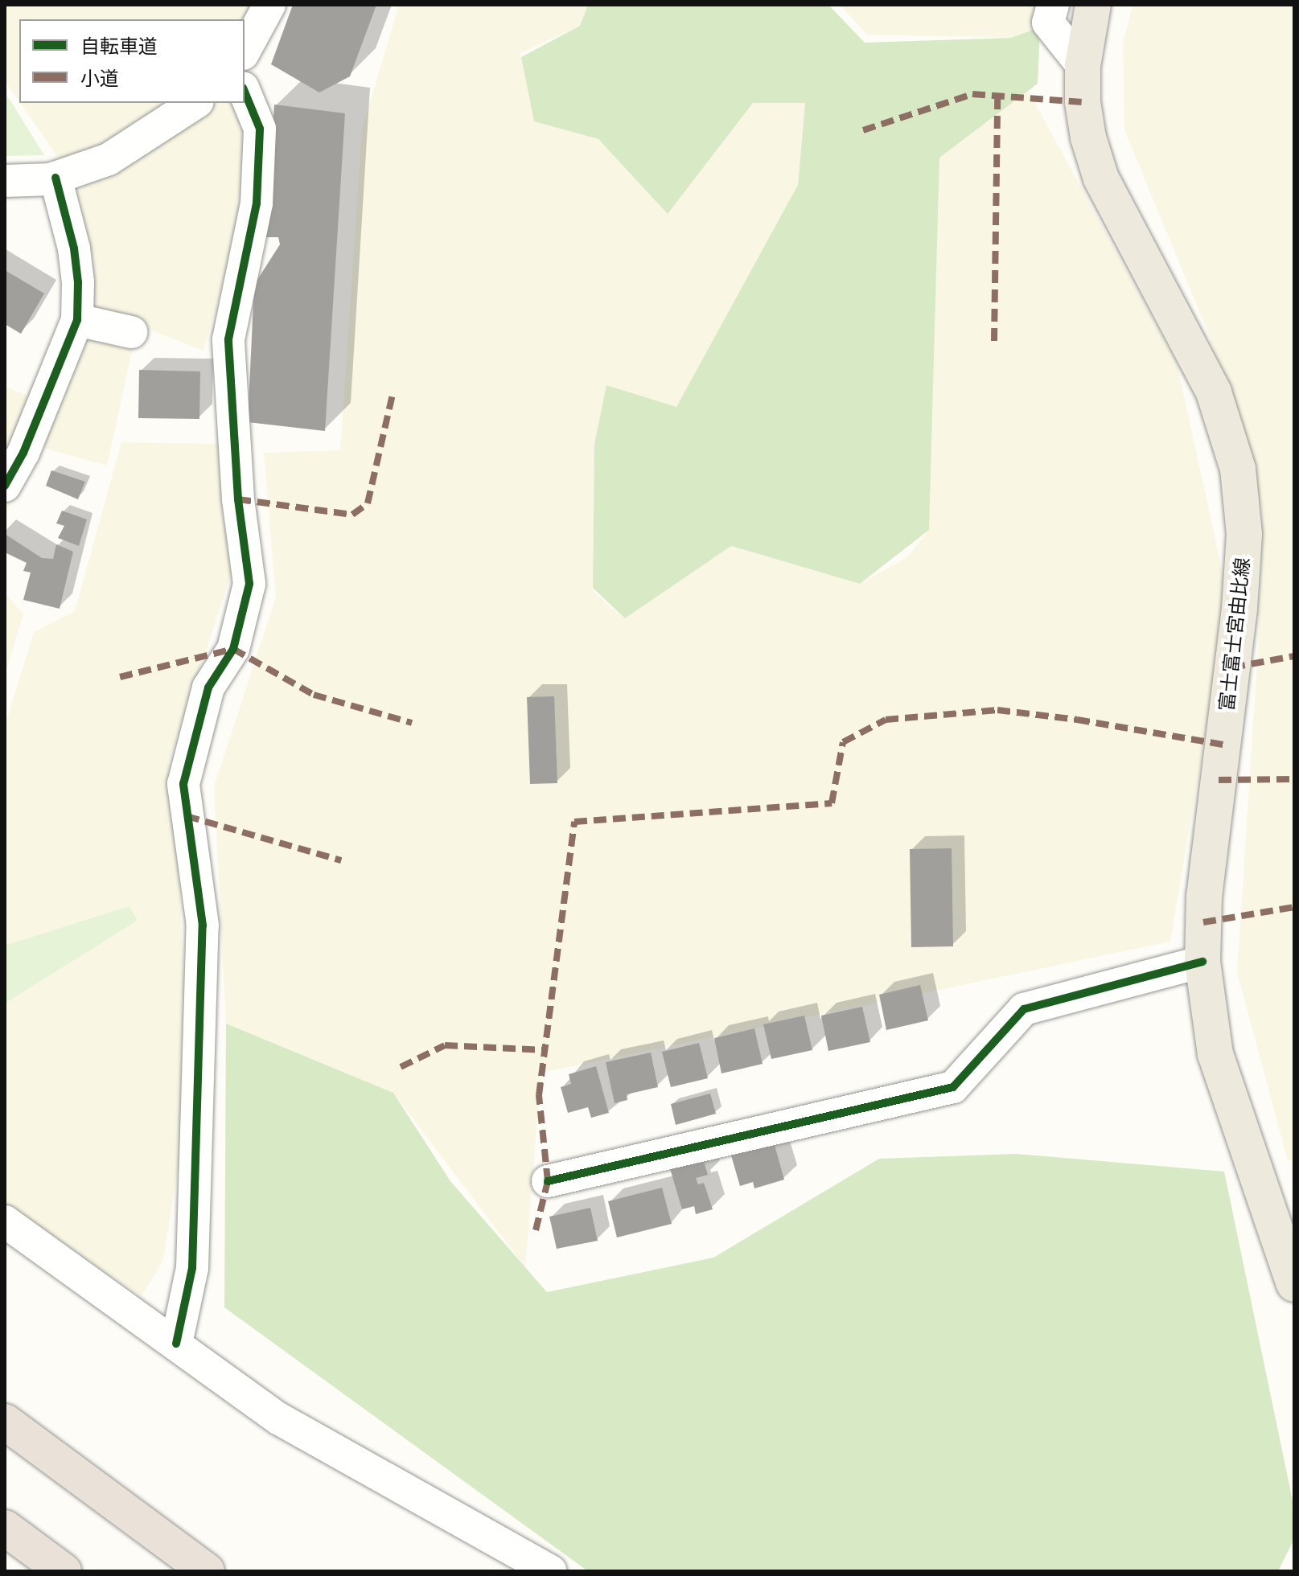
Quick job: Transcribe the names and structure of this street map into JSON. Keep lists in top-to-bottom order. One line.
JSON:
{"streets":{"main road":["富士富士宮由比線"]},"legend":["自転車道","小道"]}
